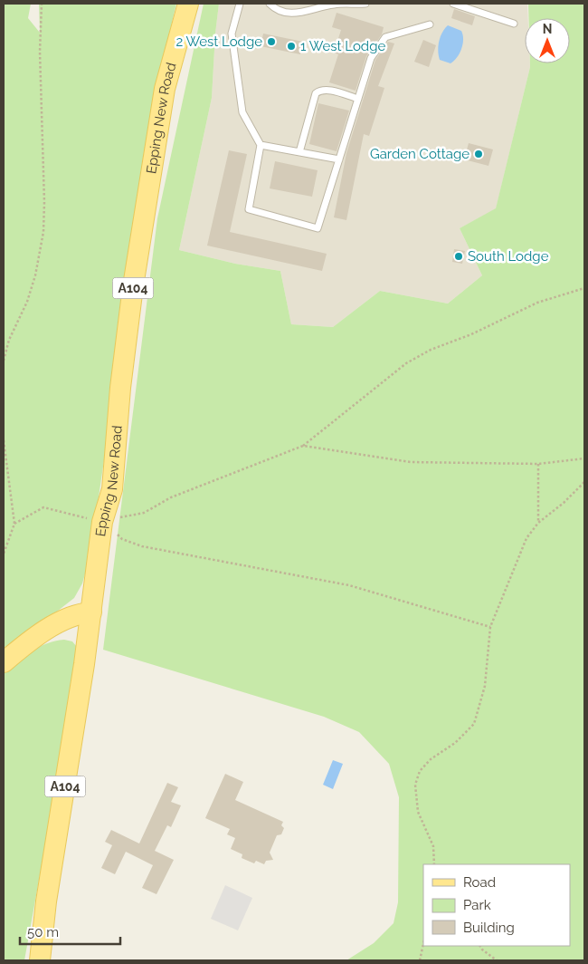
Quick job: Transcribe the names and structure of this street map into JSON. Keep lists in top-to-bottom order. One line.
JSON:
{"streets":{"main road":["Epping New Road","A104"]},"places":["2 West Lodge","1 West Lodge","Garden Cottage","South Lodge"],"legend":["Road","Park","Building"],"scale_bar":"50 m","north":"top"}
